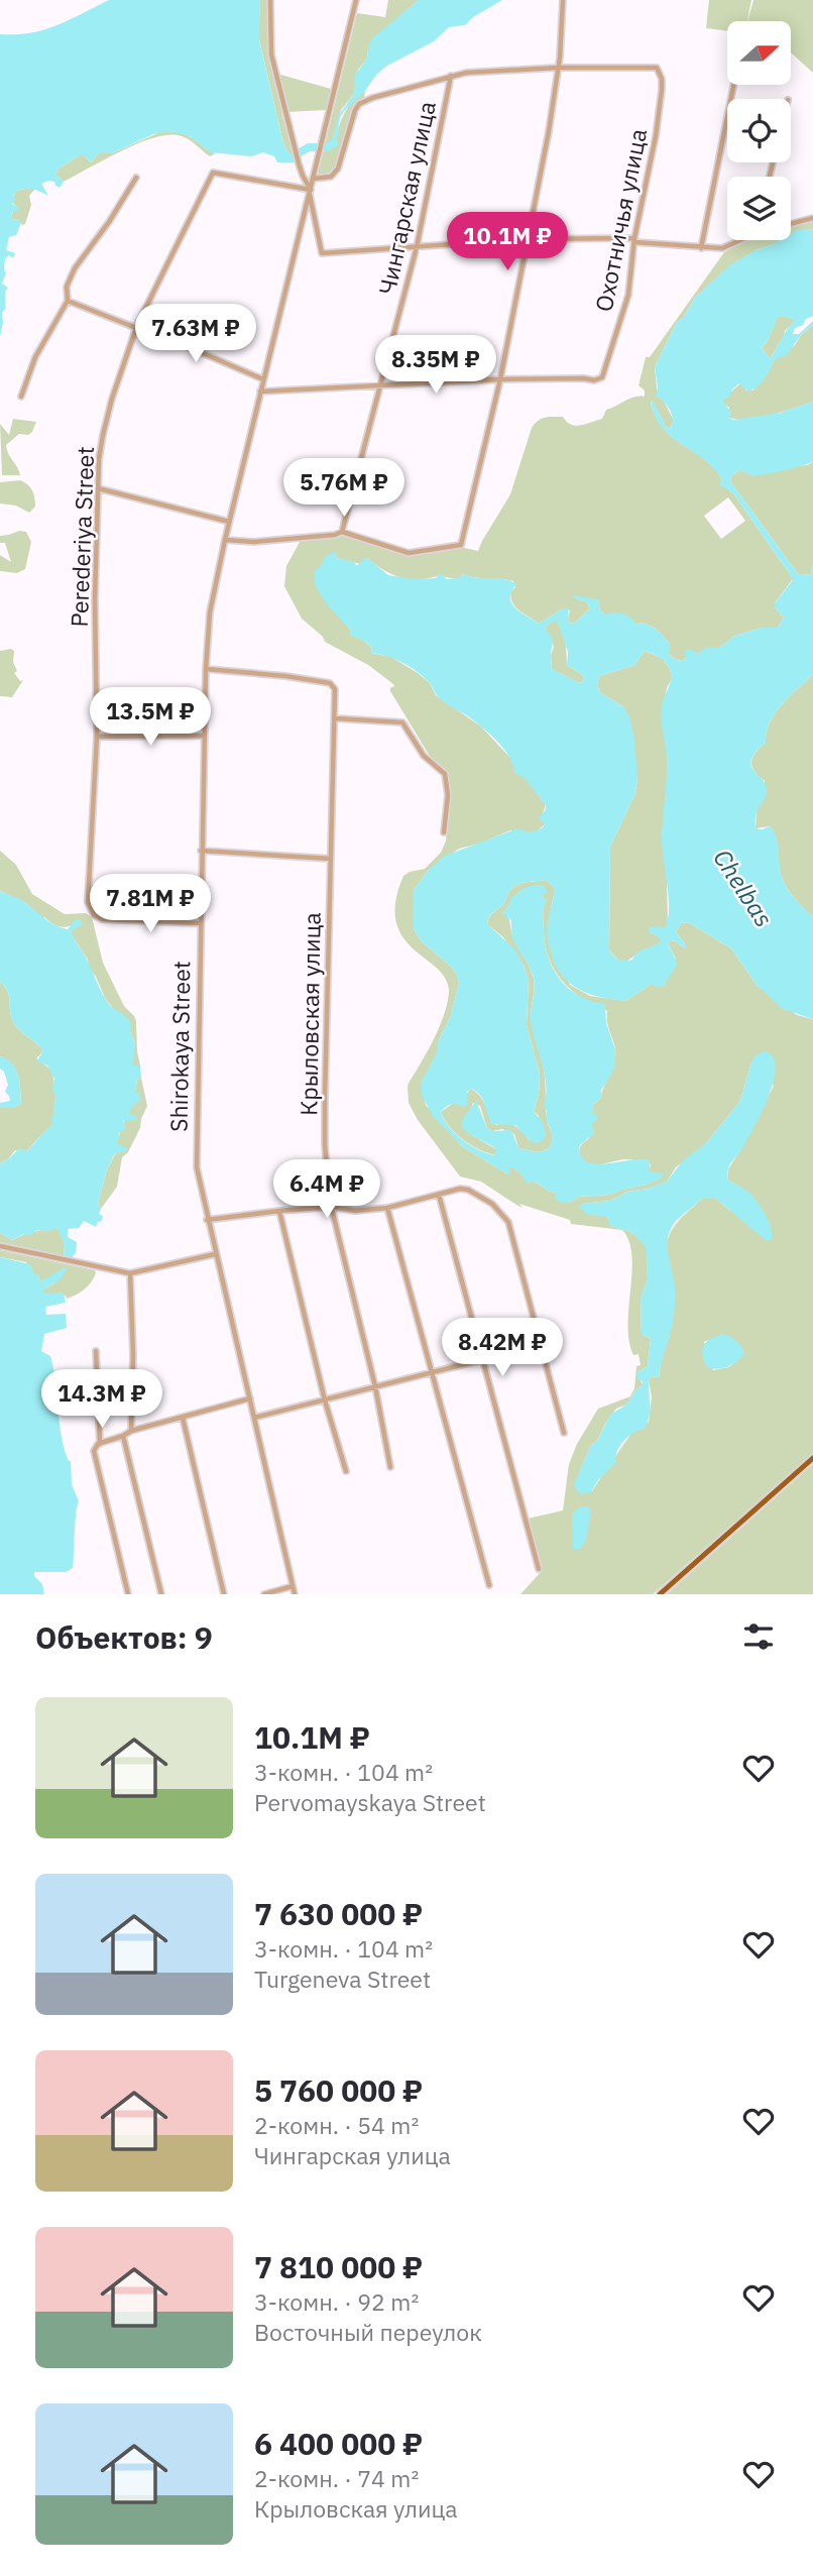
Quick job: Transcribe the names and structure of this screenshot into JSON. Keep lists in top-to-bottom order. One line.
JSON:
{"streets":{"street":["Чингарская улица","Охотничья улица","Perederiya Street","Крыловская улица","Shirokaya Street"]},"crossings":[["Perederiya Street","Shirokaya Street"],["Крыловская улица","Shirokaya Street"]],"water":["Chelbas"],"north":"right","page":{"price":["10.1M ₽","7.63M ₽","8.35M ₽","5.76M ₽","13.5M ₽","7.81M ₽","6.4M ₽","8.42M ₽","14.3M ₽"],"heading":"Объектов: 9","list":[{"name":"10.1M ₽","note":"3-комн. · 104 m² · Pervomayskaya Street"},{"name":"7 630 000 ₽","note":"3-комн. · 104 m² · Turgeneva Street"},{"name":"5 760 000 ₽","note":"2-комн. · 54 m² · Чингарская улица"},{"name":"7 810 000 ₽","note":"3-комн. · 92 m² · Восточный переулок"},{"name":"6 400 000 ₽","note":"2-комн. · 74 m² · Крыловская улица"}]}}
